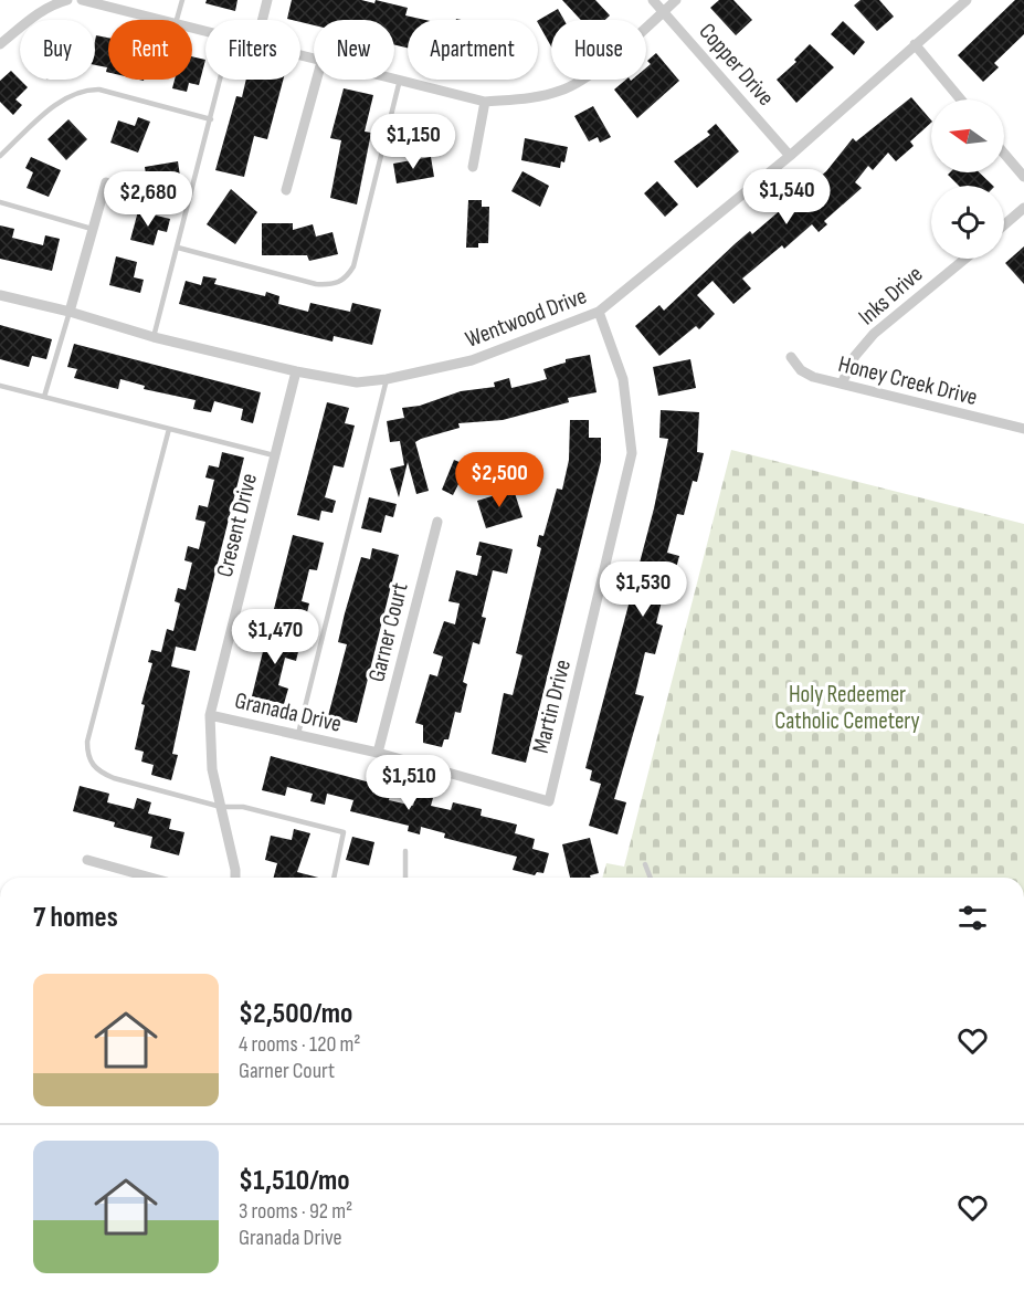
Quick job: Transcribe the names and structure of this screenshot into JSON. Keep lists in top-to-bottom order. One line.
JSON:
{"streets":{"street":["Copper Drive","Inks Drive","Wentwood Drive","Honey Creek Drive","Cresent Drive","Garner Court","Martin Drive","Granada Drive"]},"crossings":[["Copper Drive","Wentwood Drive"],["Inks Drive","Honey Creek Drive"],["Wentwood Drive","Cresent Drive"],["Wentwood Drive","Martin Drive"],["Cresent Drive","Granada Drive"],["Garner Court","Granada Drive"],["Martin Drive","Granada Drive"]],"parks":["Holy Redeemer Catholic Cemetery"],"north":"left","page":{"chip":["Buy","Rent","Filters","New","Apartment","House"],"price":["$1,150","$1,540","$2,680","$2,500","$1,530","$1,470","$1,510"],"heading":"7 homes","list":[{"name":"$2,500/mo","note":"4 rooms · 120 m² · Garner Court"},{"name":"$1,510/mo","note":"3 rooms · 92 m² · Granada Drive"}]}}
